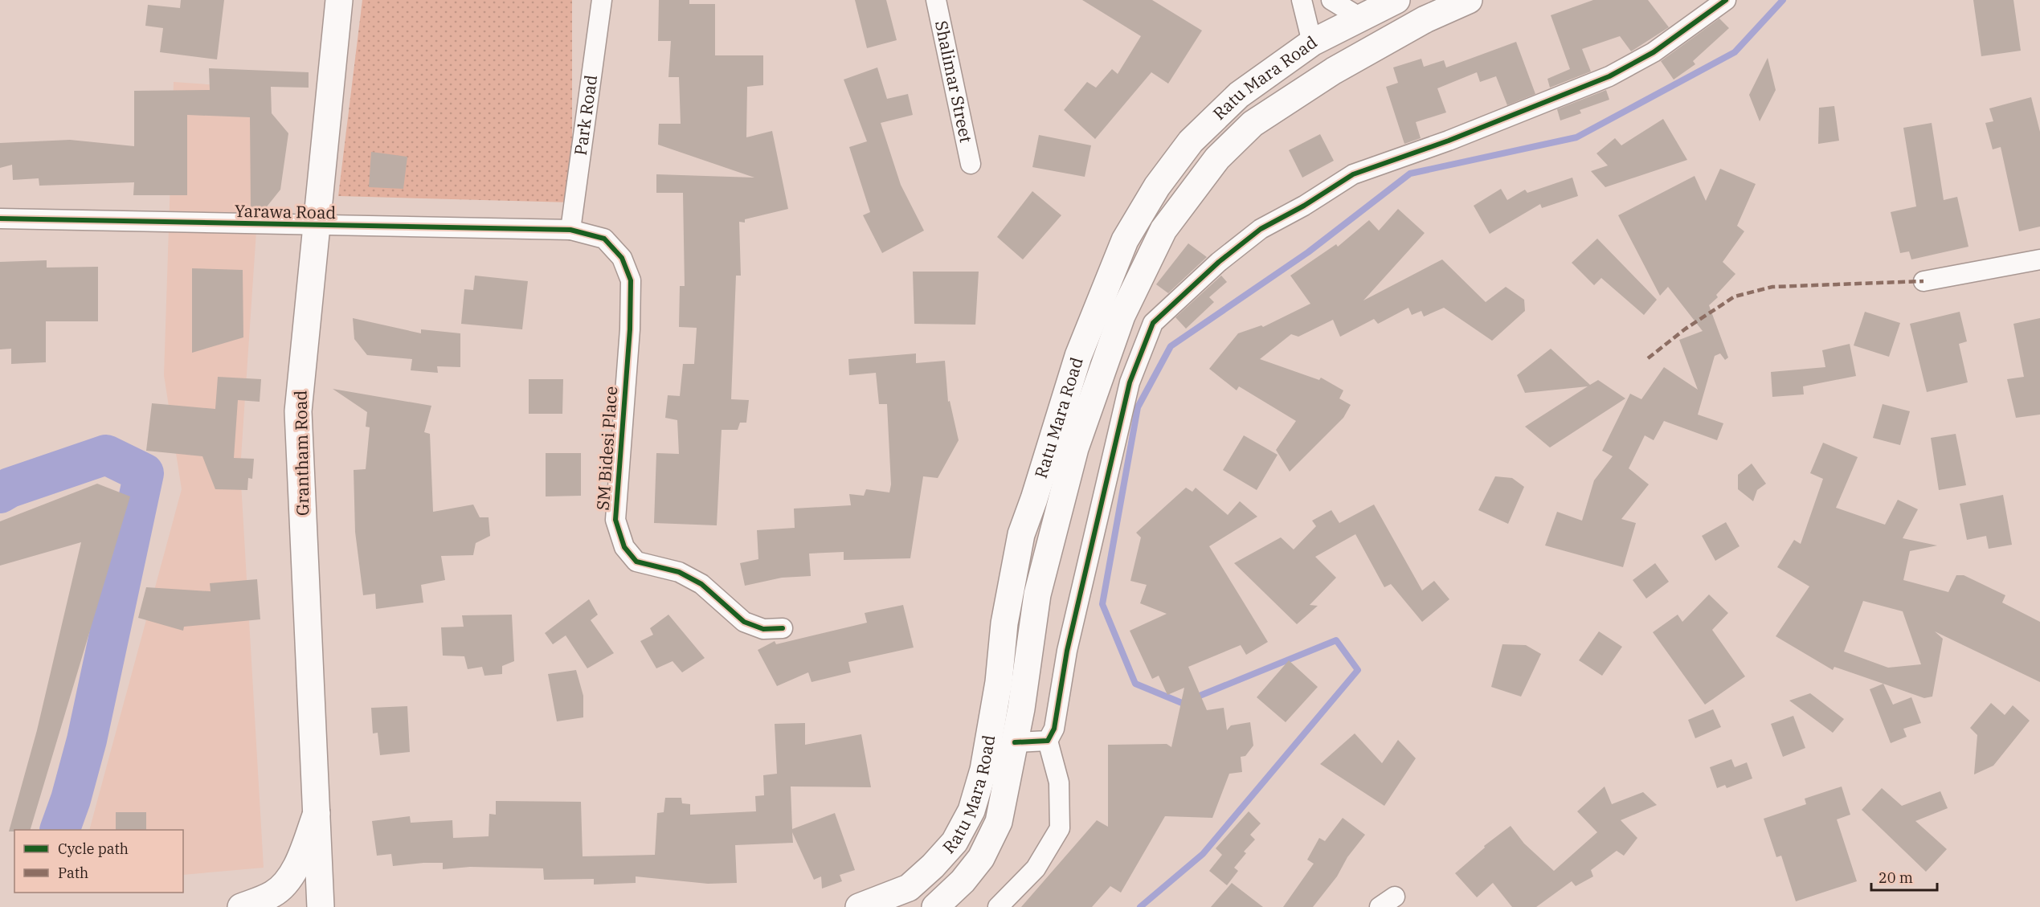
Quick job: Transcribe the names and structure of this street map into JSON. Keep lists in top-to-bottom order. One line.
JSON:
{"streets":{"main road":["Ratu Mara Road","Grantham Road"],"street":["Shalimar Street","Park Road","Yarawa Road","SM Bidesi Place"]},"crossings":[["Park Road","Yarawa Road"],["Park Road","SM Bidesi Place"],["Yarawa Road","SM Bidesi Place"],["Yarawa Road","Grantham Road"]],"legend":["Cycle path","Path"],"scale_bar":"20 m"}
